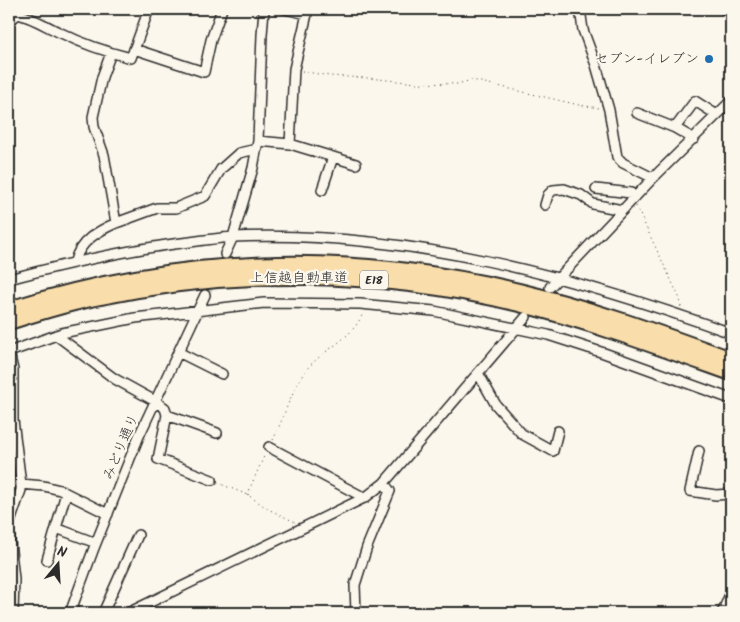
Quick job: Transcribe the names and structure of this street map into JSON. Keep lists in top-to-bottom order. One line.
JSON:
{"streets":{"highway":["上信越自動車道","E18"],"street":["みどり通り"]},"places":["セブン-イレブン"],"north":"top"}
